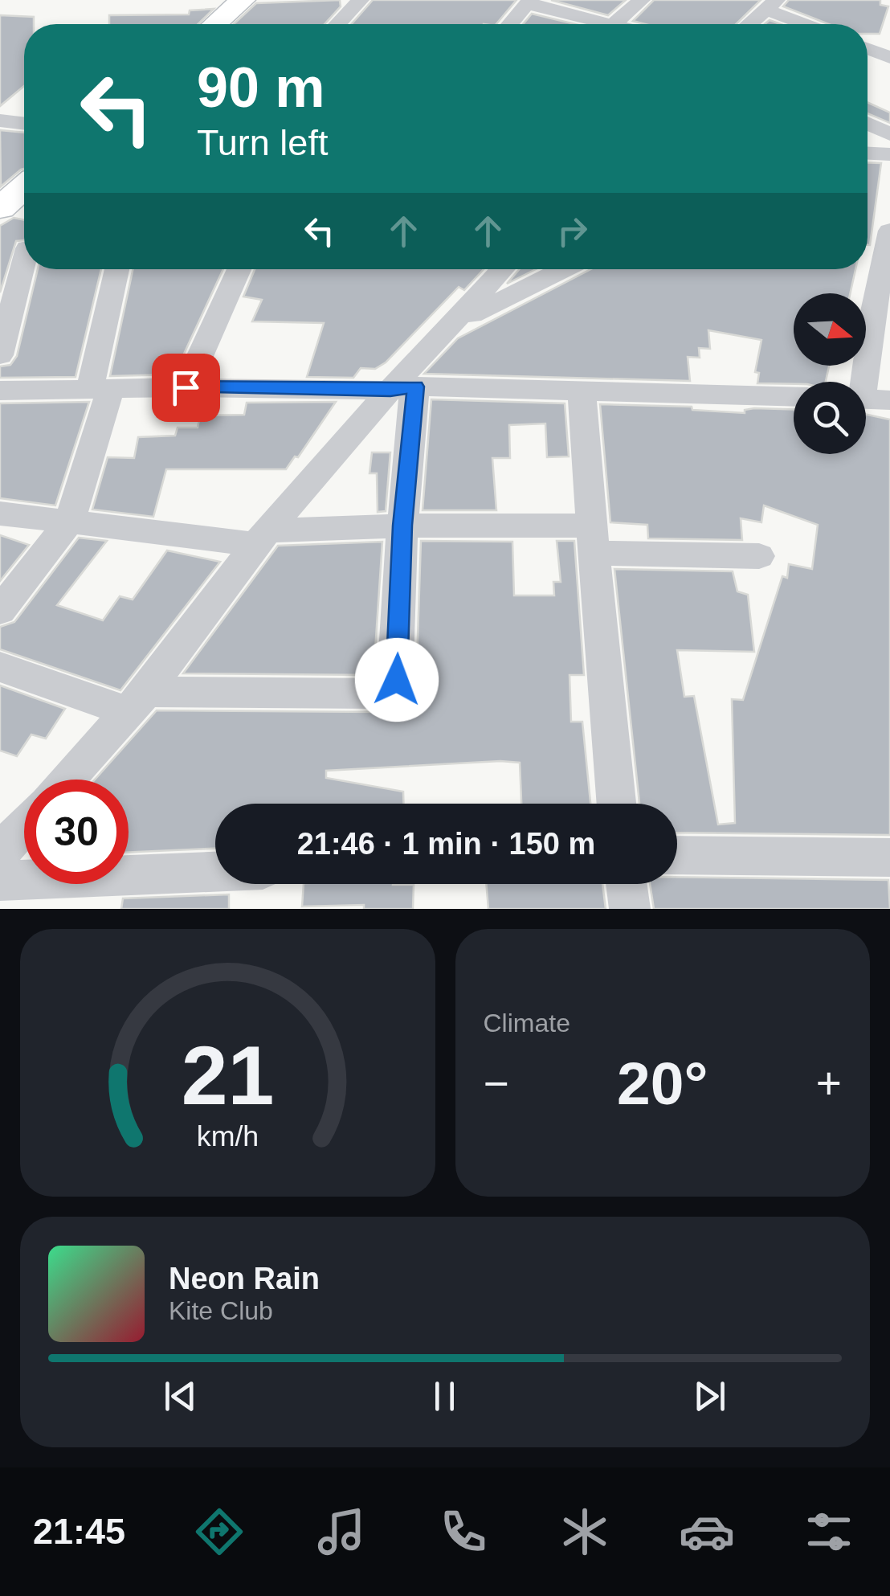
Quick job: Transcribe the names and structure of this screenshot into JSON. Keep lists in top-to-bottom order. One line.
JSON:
{"north":"right","page":{"turn":["90 m","Turn left"],"limit":"30","trip":"21:46 · 1 min · 150 m","tile":"Climate","heat":["−","20°","+"],"song":["Neon Rain","Kite Club"],"tabs":"21:45","gauge":["21","km/h"]}}
